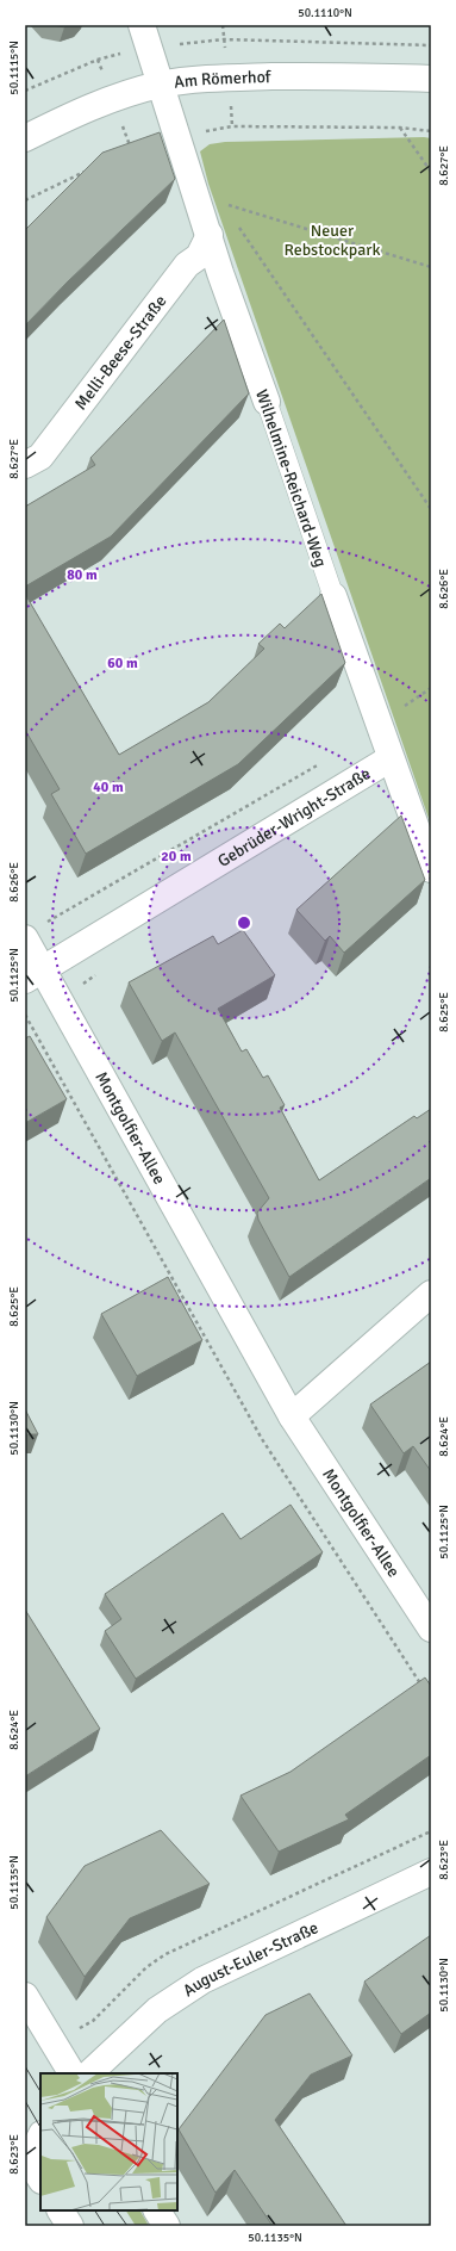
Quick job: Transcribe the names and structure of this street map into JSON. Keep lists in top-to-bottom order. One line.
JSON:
{"streets":{"street":["Am Römerhof","Melli-Beese-Straße","Wilhelmine-Reichard-Weg","Gebrüder-Wright-Straße","Montgolfier-Allee","August-Euler-Straße"]},"crossings":[["Am Römerhof","Wilhelmine-Reichard-Weg"],["Melli-Beese-Straße","Wilhelmine-Reichard-Weg"],["Wilhelmine-Reichard-Weg","Gebrüder-Wright-Straße"],["Gebrüder-Wright-Straße","Montgolfier-Allee"]],"parks":["Neuer Rebstockpark"],"coordinates":["50.1110°N","50.1115°N","8.627°E","8.626°E","50.1125°N","8.625°E","50.1130°N","8.624°E","8.623°E","50.1135°N"],"rings":["80 m","60 m","40 m","20 m"]}
